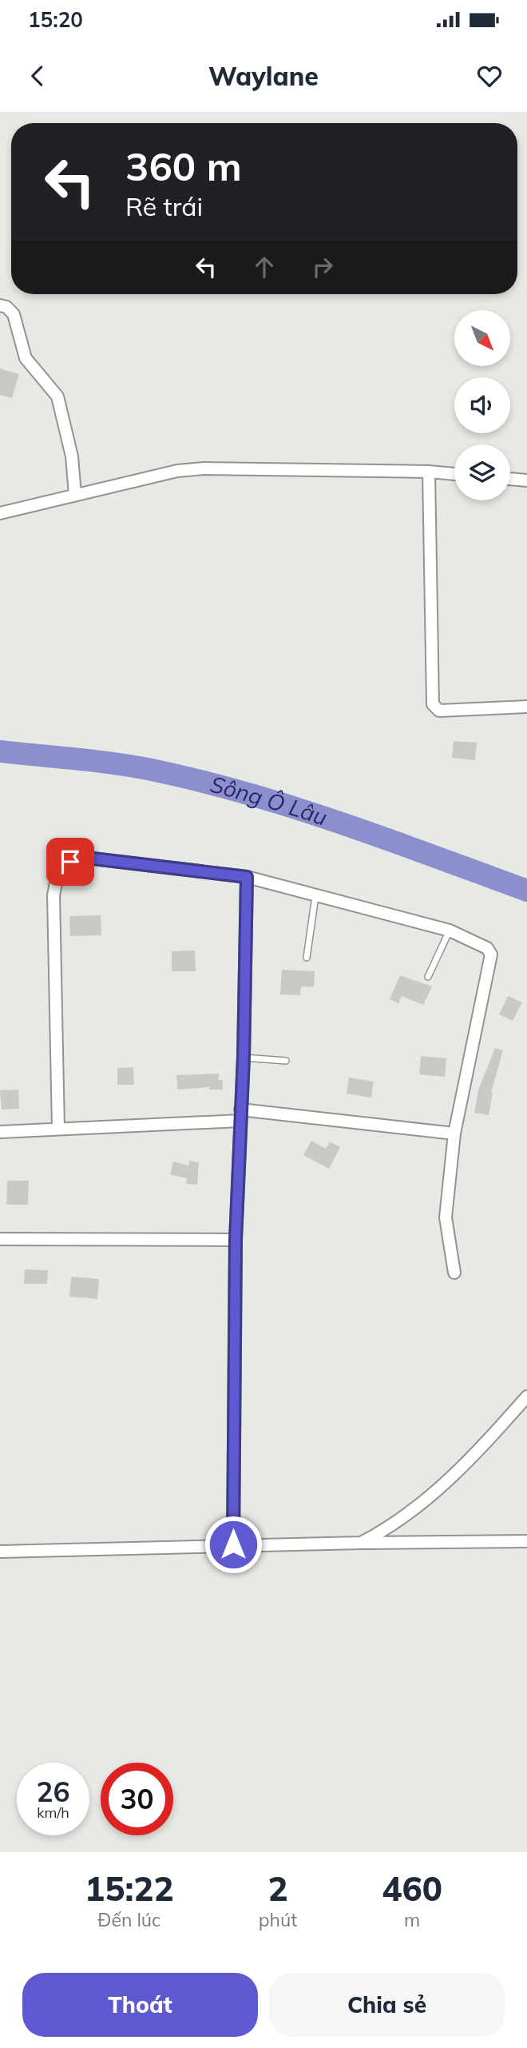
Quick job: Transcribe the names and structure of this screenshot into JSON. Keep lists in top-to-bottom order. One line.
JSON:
{"water":["Sông Ô Lâu"],"north":"bottom right","page":{"status":"15:20","header":"Waylane","turn":["360 m","Rẽ trái"],"speed":"26 km/h","limit":"30","eta":["15:22","Đến lúc","2","phút","460","m"],"buttons":["Thoát","Chia sẻ"]}}
